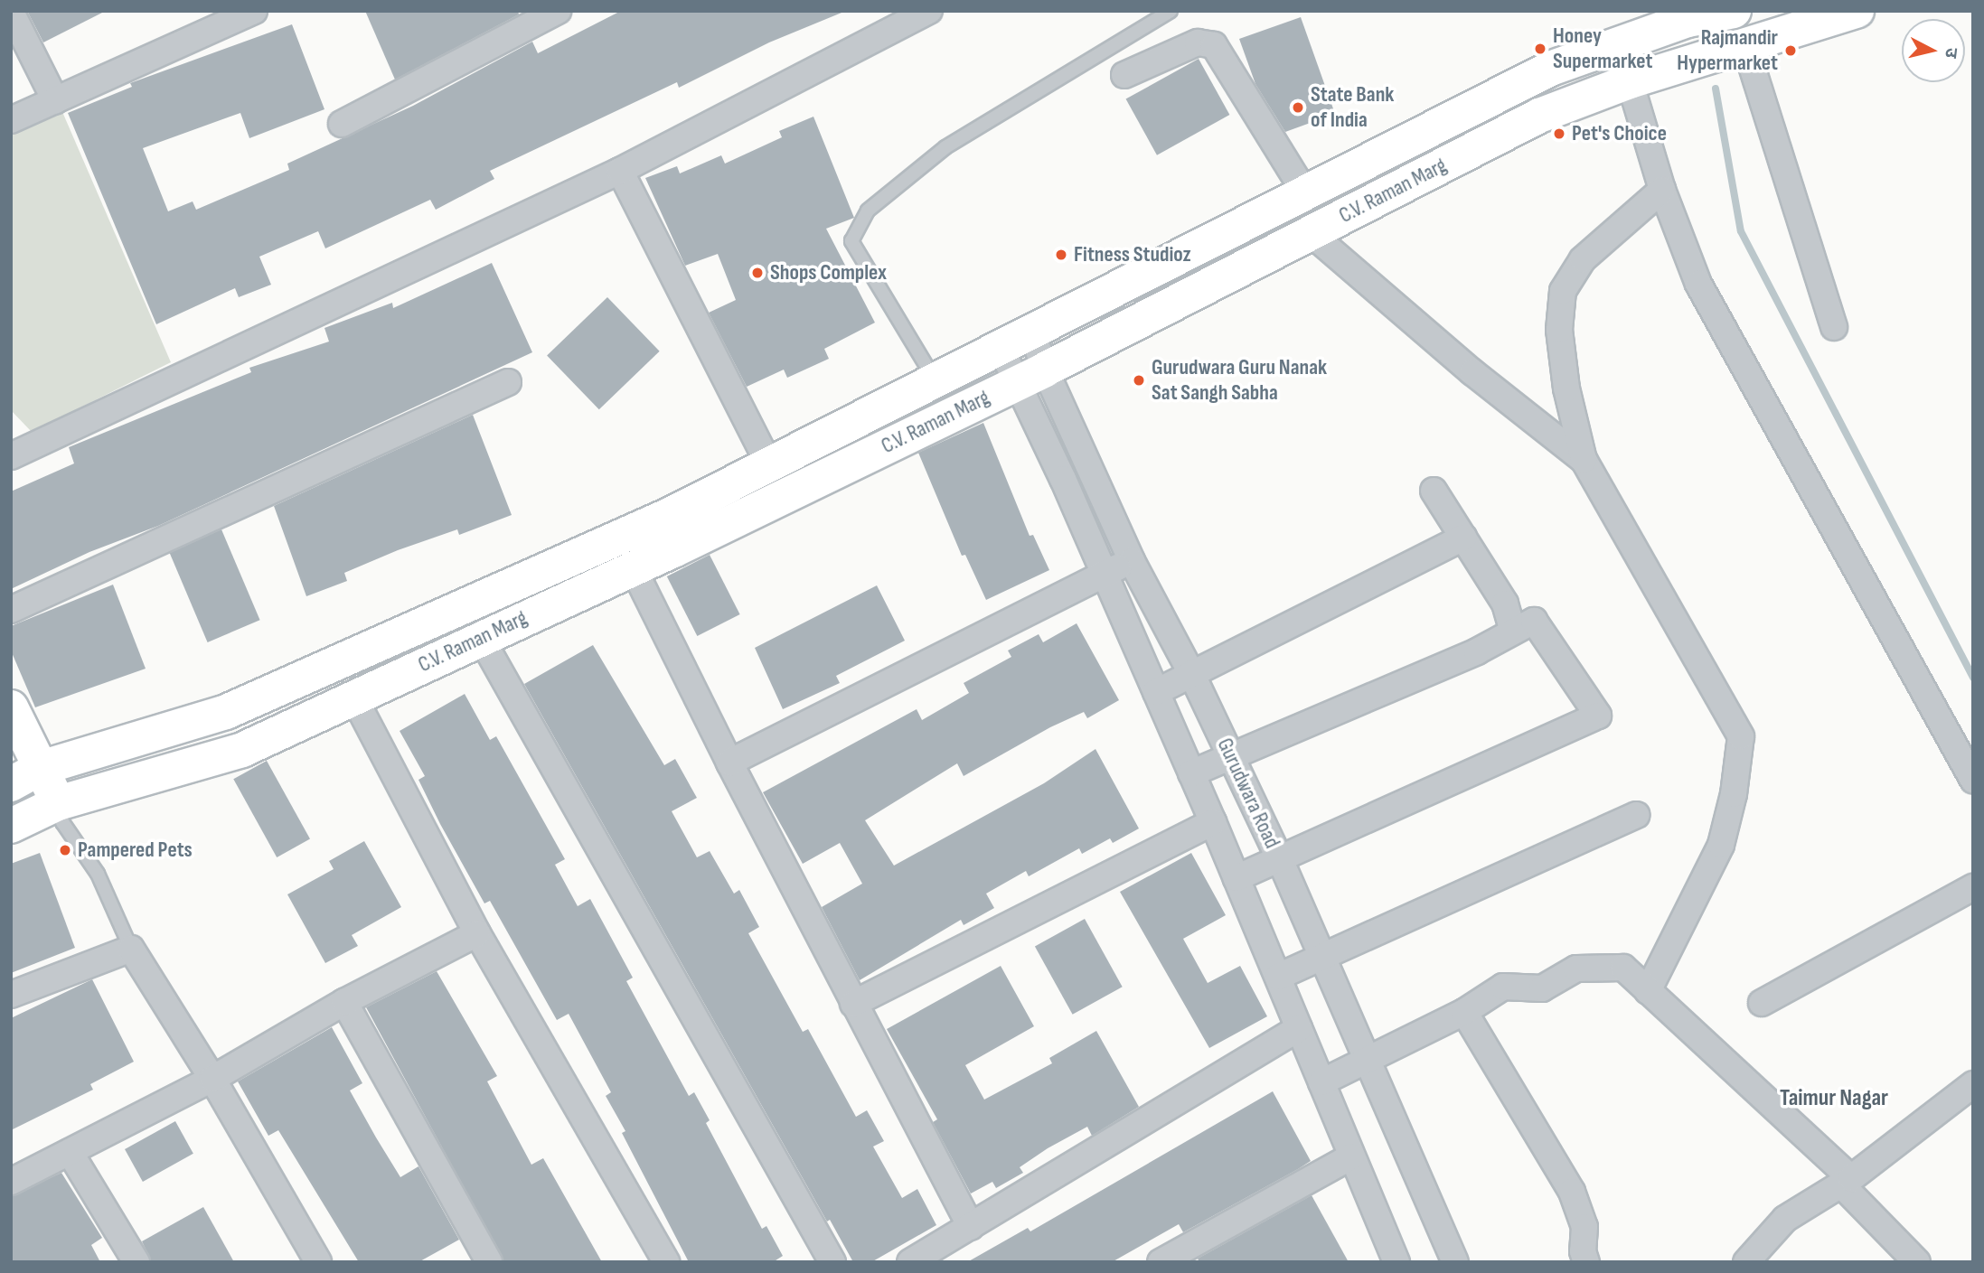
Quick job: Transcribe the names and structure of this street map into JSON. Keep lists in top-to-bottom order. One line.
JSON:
{"streets":{"main road":["C.V. Raman Marg"],"street":["Gurudwara Road"]},"crossings":[["C.V. Raman Marg","Gurudwara Road"]],"districts":["Taimur Nagar"],"places":["Honey Supermarket","Rajmandir Hypermarket","State Bank of India","Pet's Choice","Fitness Studioz","Shops Complex","Gurudwara Guru Nanak Sat Sangh Sabha","Pampered Pets"],"north":"right"}
